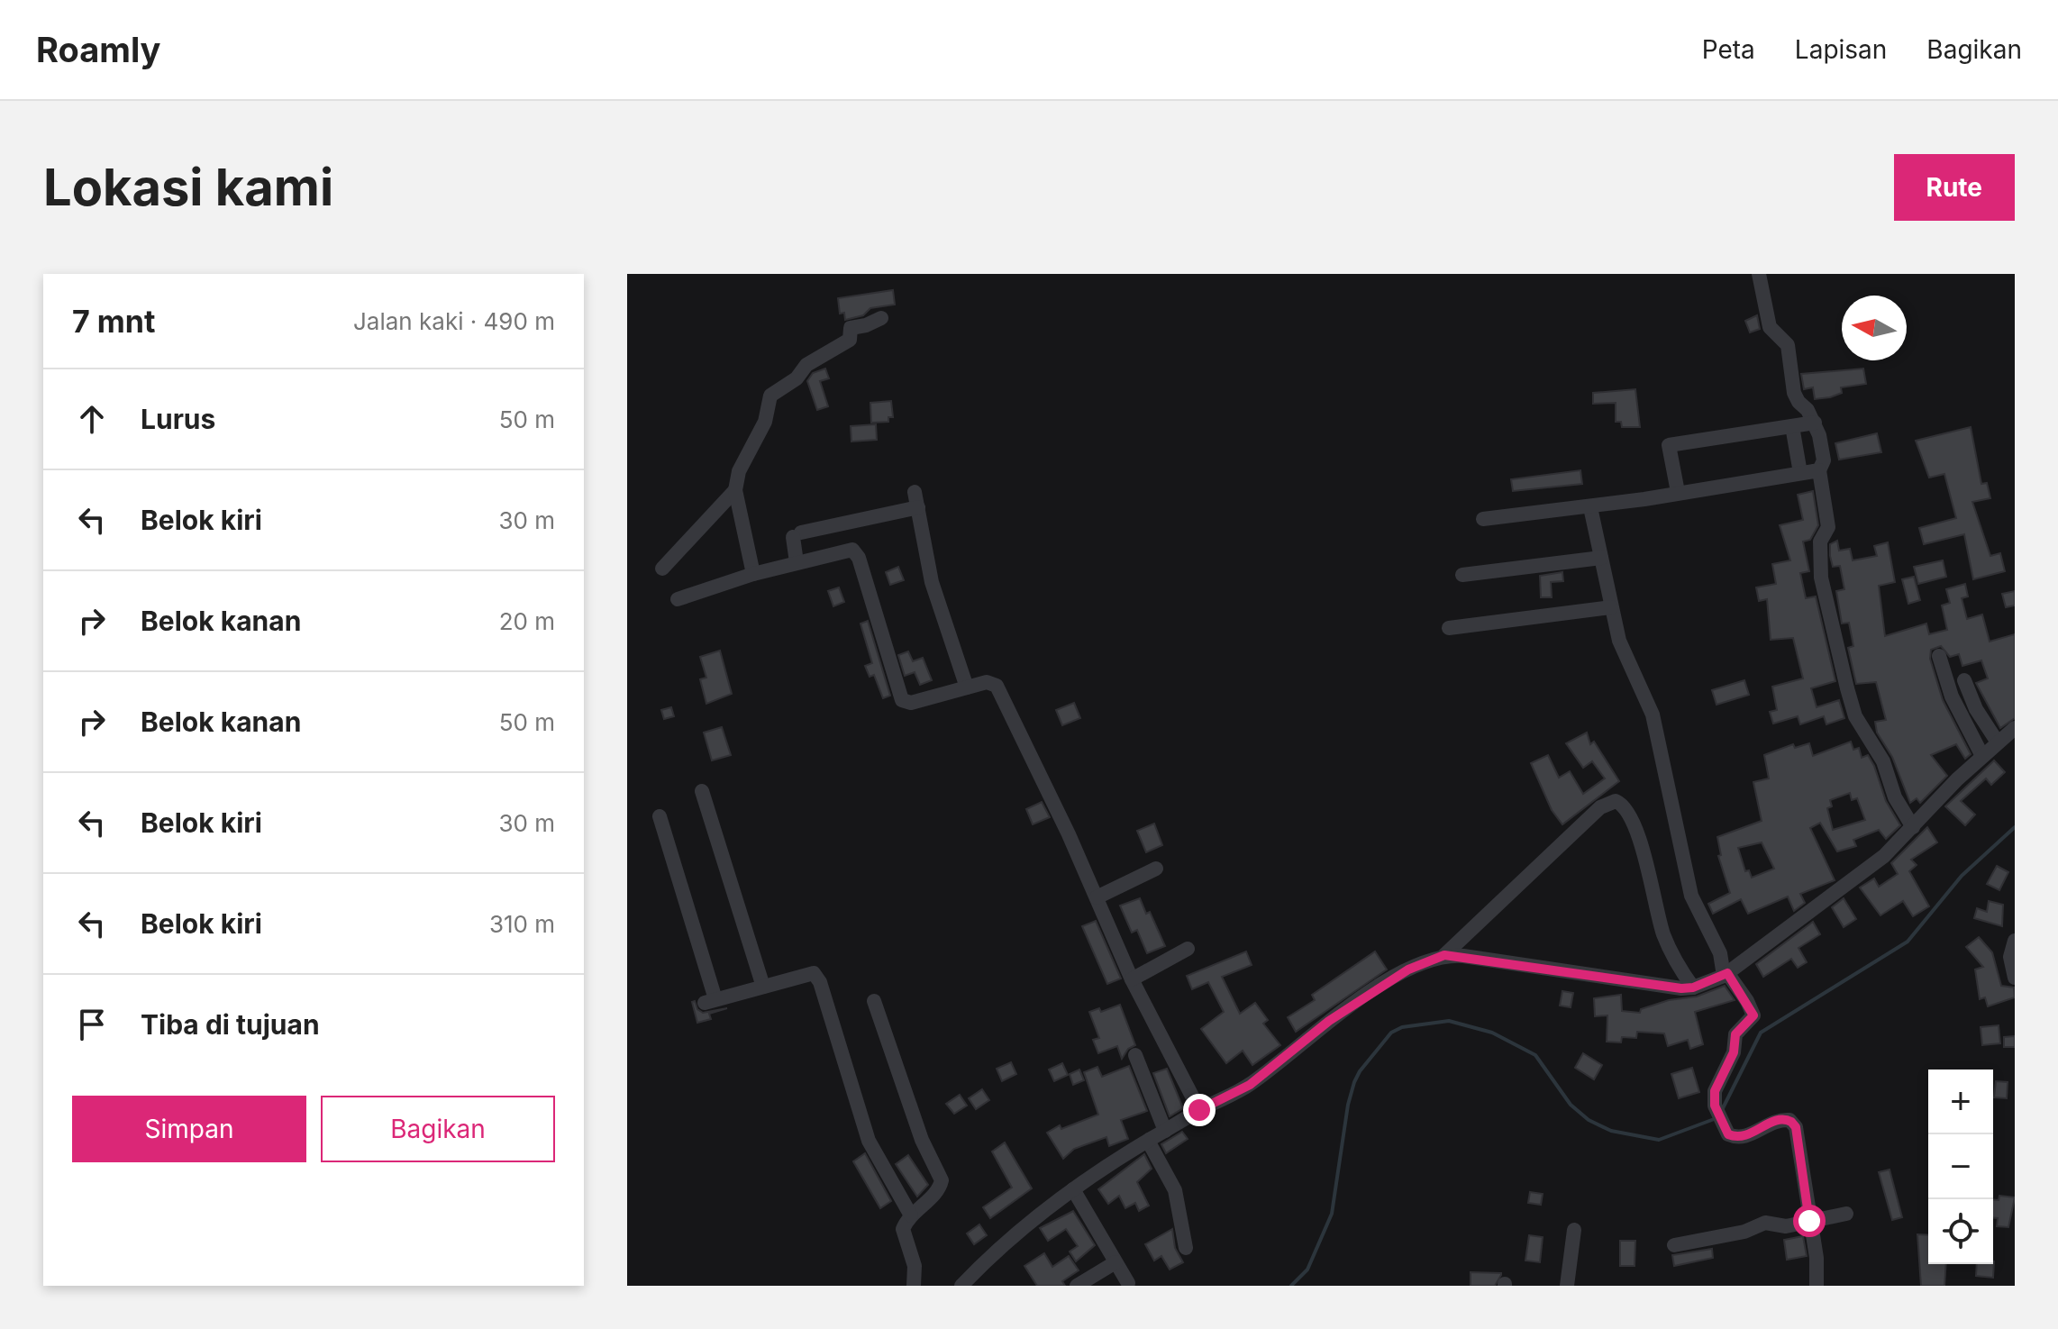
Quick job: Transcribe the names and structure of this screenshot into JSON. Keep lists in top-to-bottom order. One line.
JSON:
{"north":"left","page":{"header":"Roamly","nav":["Peta","Lapisan","Bagikan"],"buttons":["Rute",["Simpan","Bagikan"]],"title":"Lokasi kami","heading":["7 mnt","Jalan kaki · 490 m"],"list":[["Lurus","50 m"],["Belok kiri","30 m"],["Belok kanan","20 m"],["Belok kanan","50 m"],["Belok kiri","30 m"],["Belok kiri","310 m"],"Tiba di tujuan"],"map_buttons":["+","−"]}}
